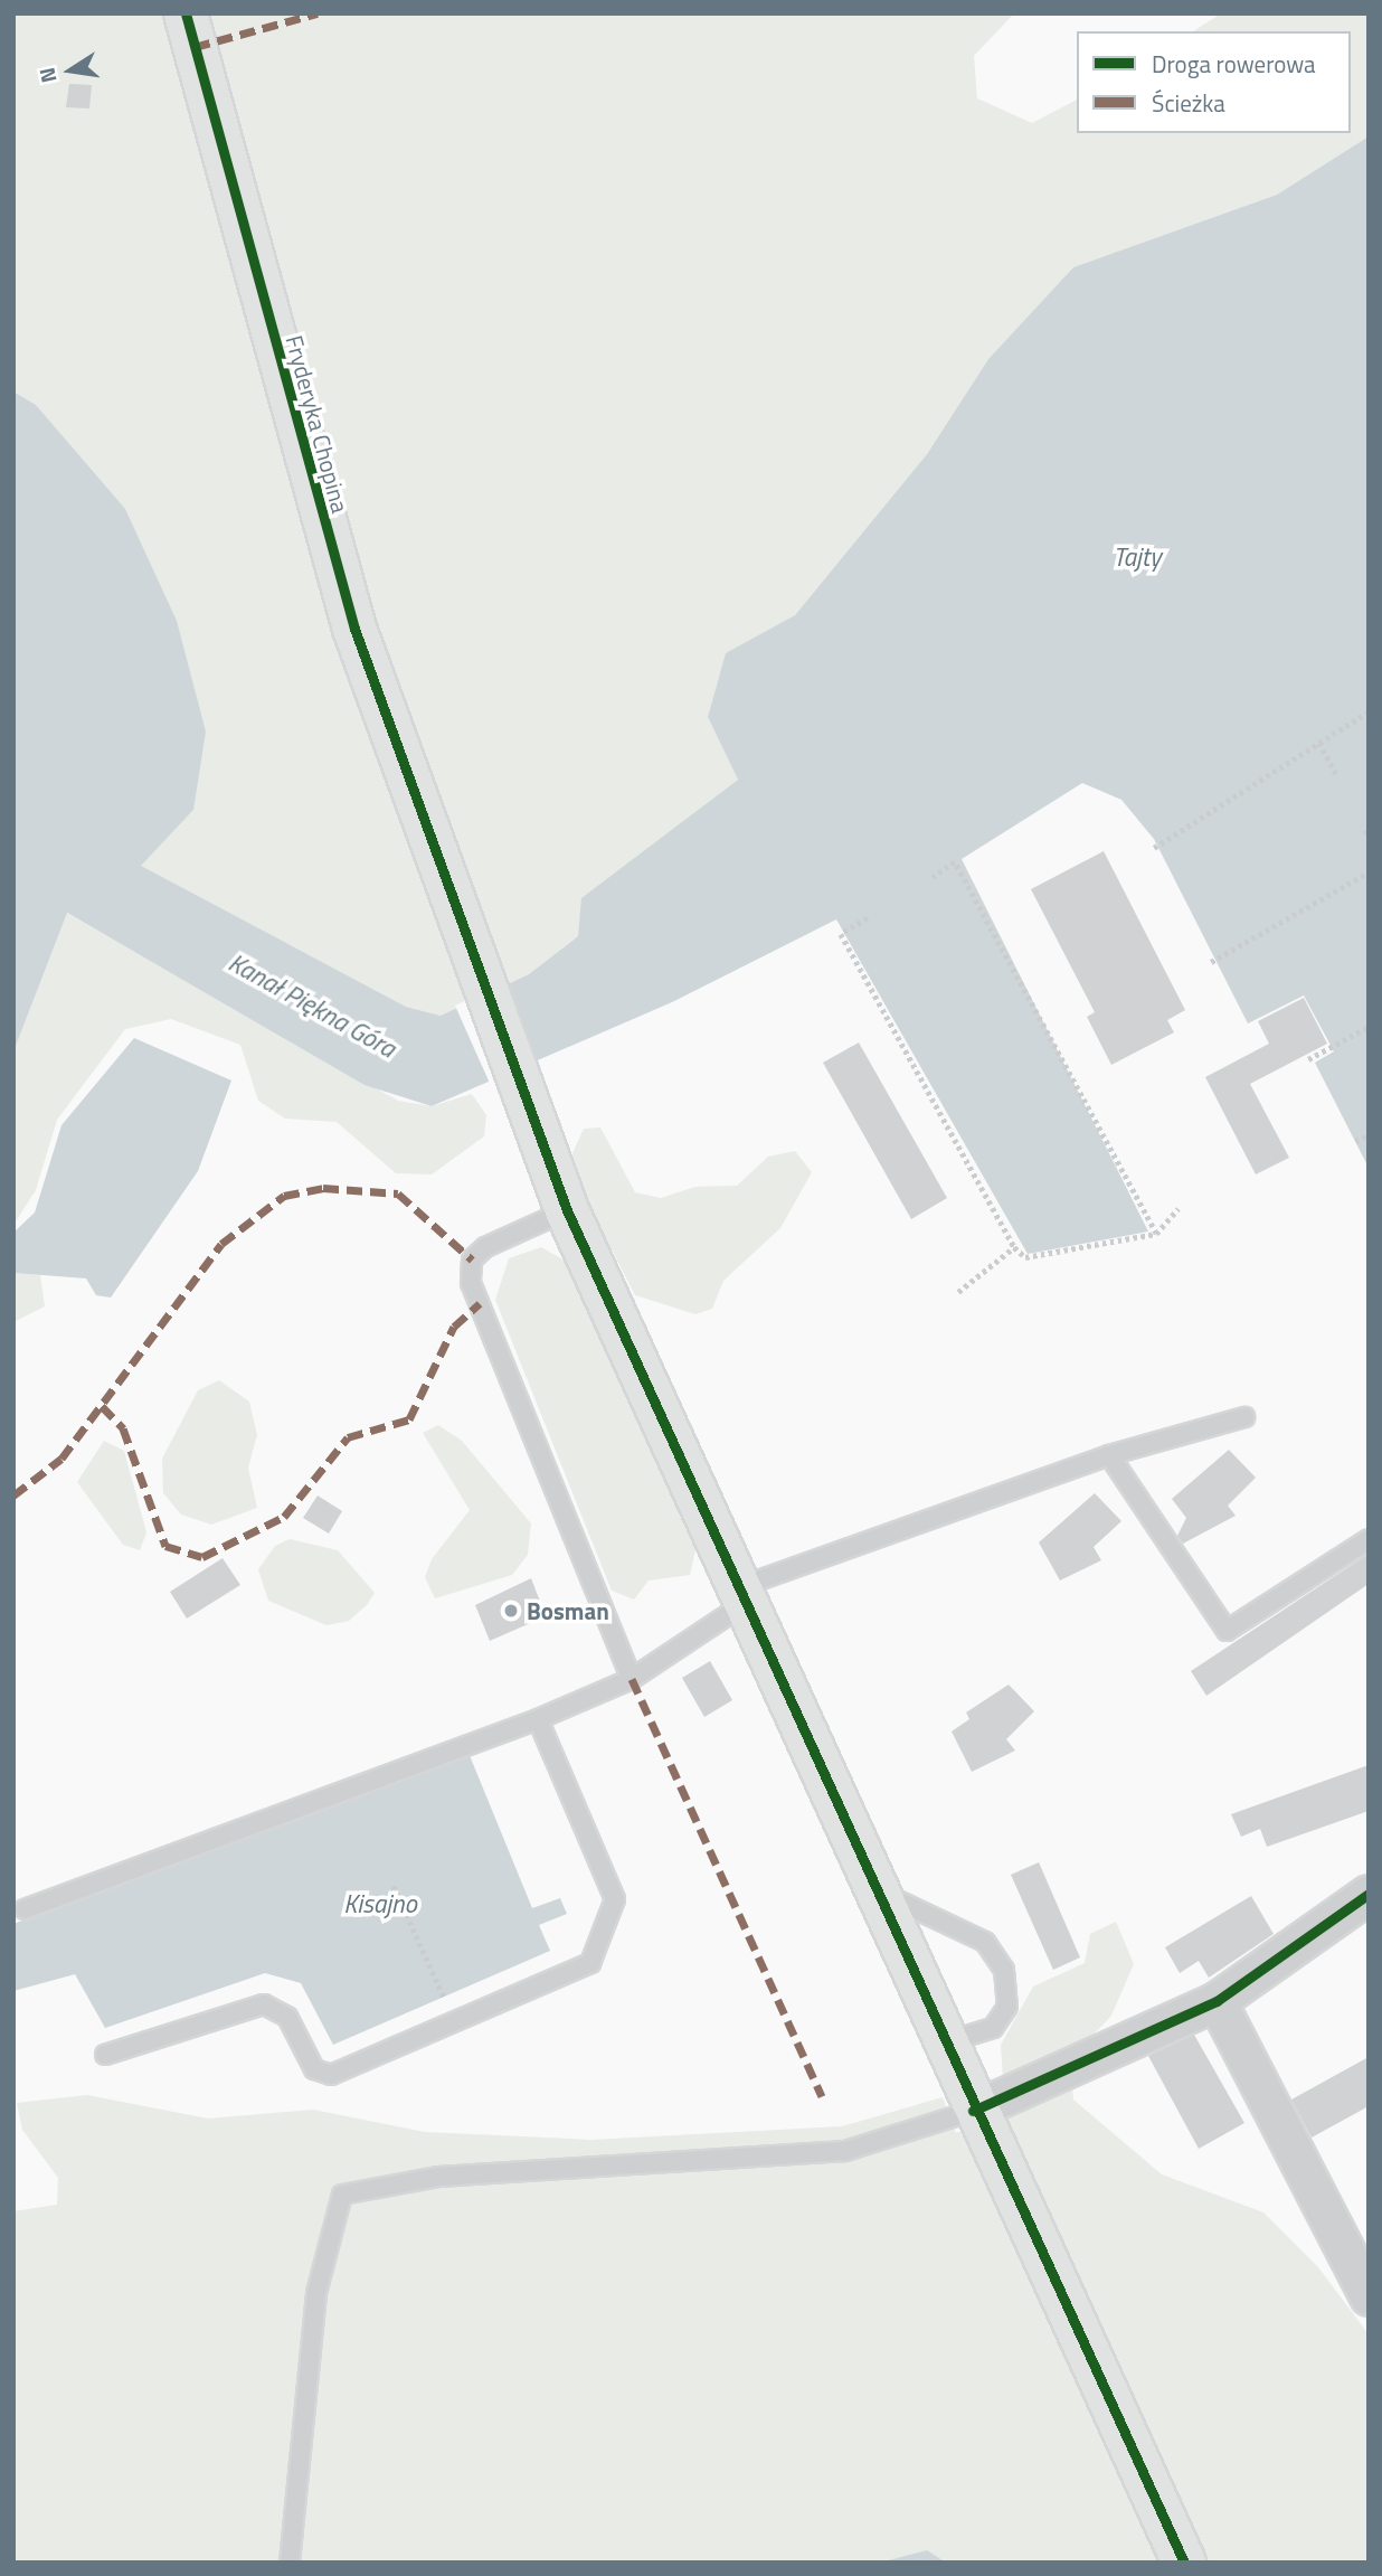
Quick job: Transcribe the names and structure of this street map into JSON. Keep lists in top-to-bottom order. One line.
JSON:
{"streets":{"main road":["Fryderyka Chopina"]},"water":["Tajty","Kanał Piękna Góra","Kisajno"],"places":["Bosman"],"legend":["Droga rowerowa","Ścieżka"],"north":"left"}
